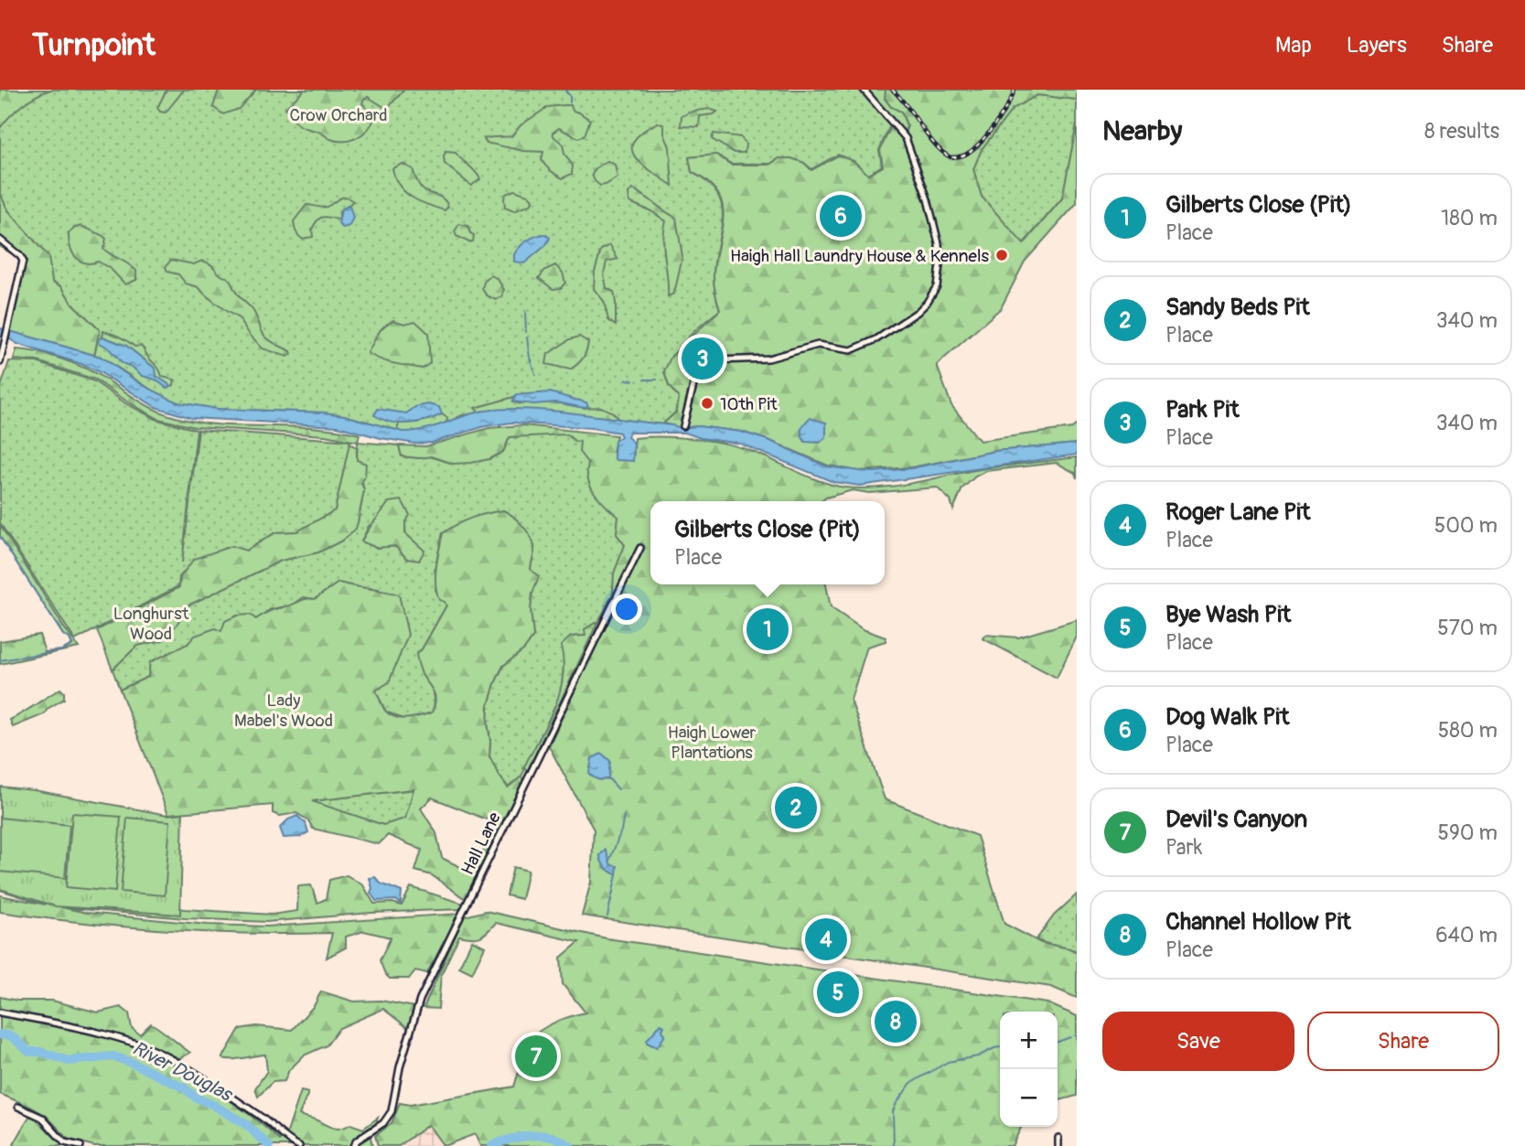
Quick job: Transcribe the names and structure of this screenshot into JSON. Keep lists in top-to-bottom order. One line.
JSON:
{"streets":{"street":["Hall Lane"]},"water":["River Douglas"],"parks":["Crow Orchard","Longhurst Wood","Lady Mabel's Wood","Haigh Lower Plantations"],"places":["Haigh Hall Laundry House & Kennels","10th Pit"],"page":{"header":"Turnpoint","nav":["Map","Layers","Share"],"heading":["Nearby","8 results"],"list":[{"mark":"1","name":"Gilberts Close (Pit)","note":"Place","value":"180 m"},{"mark":"2","name":"Sandy Beds Pit","note":"Place","value":"340 m"},{"mark":"3","name":"Park Pit","note":"Place","value":"340 m"},{"mark":"4","name":"Roger Lane Pit","note":"Place","value":"500 m"},{"mark":"5","name":"Bye Wash Pit","note":"Place","value":"570 m"},{"mark":"6","name":"Dog Walk Pit","note":"Place","value":"580 m"},{"mark":"7","name":"Devil's Canyon","note":"Park","value":"590 m"},{"mark":"8","name":"Channel Hollow Pit","note":"Place","value":"640 m"}],"pins":["6","3","1","2","4","5","8","7"],"popup":["Gilberts Close (Pit)","Place"],"buttons":["Save","Share"],"map_buttons":["+","−"]}}
